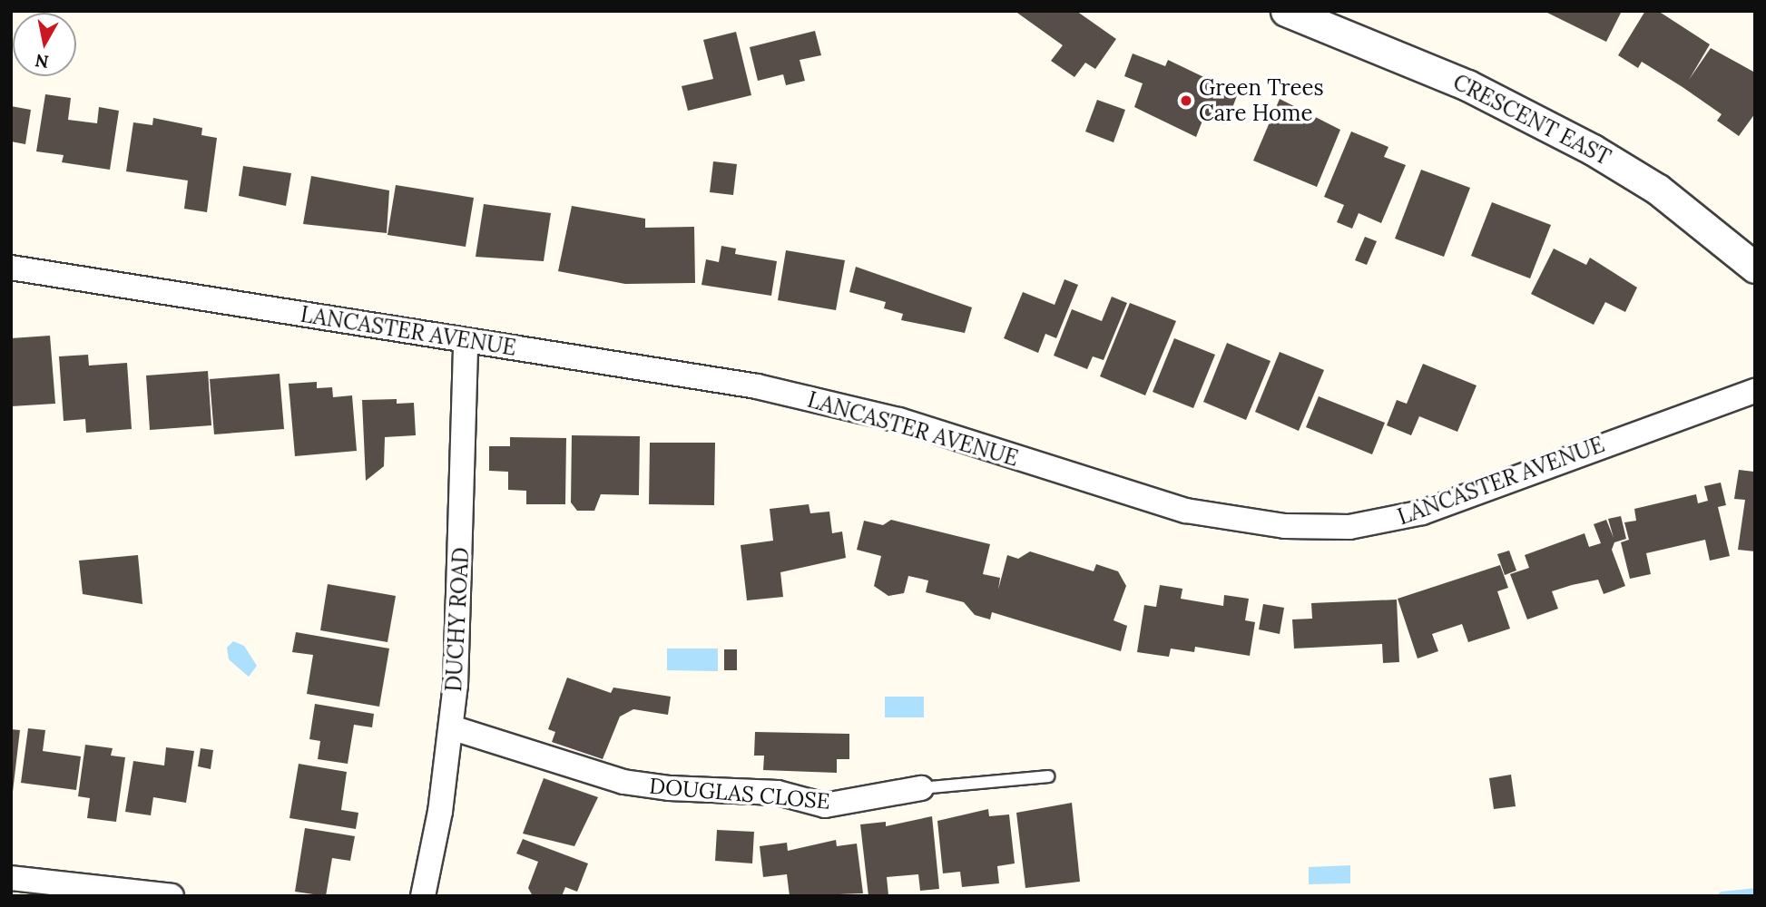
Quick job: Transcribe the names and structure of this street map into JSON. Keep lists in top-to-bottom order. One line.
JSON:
{"streets":{"street":["CRESCENT EAST","LANCASTER AVENUE","DUCHY ROAD","DOUGLAS CLOSE"]},"crossings":[["LANCASTER AVENUE","DUCHY ROAD"],["DUCHY ROAD","DOUGLAS CLOSE"]],"places":["Green Trees Care Home"],"north":"bottom"}
